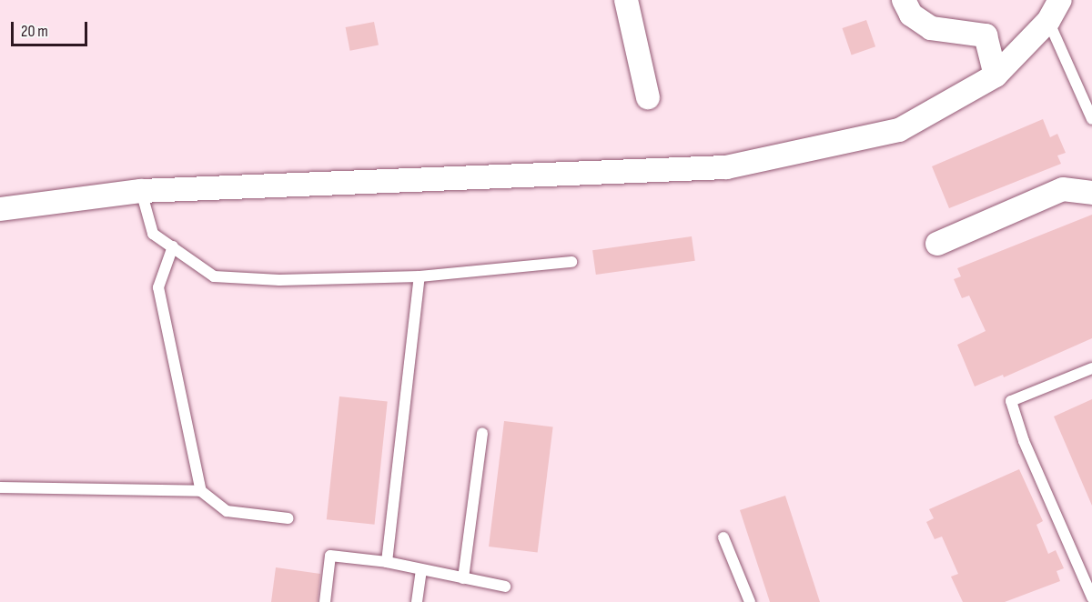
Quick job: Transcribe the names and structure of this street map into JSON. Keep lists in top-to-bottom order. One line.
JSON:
{"scale_bar":"20 m"}
